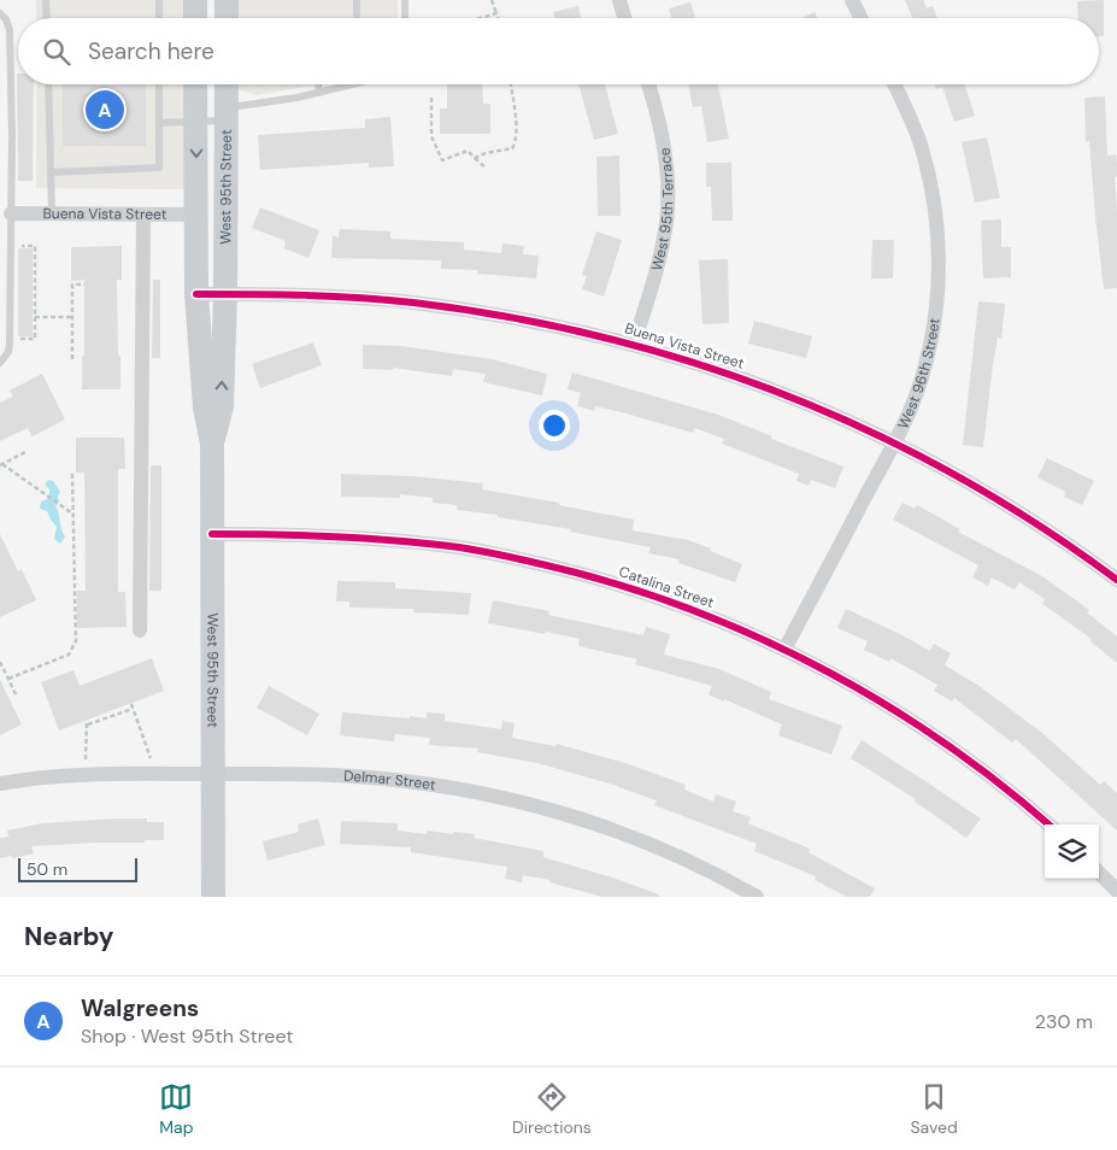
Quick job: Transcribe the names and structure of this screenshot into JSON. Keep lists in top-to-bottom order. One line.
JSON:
{"streets":{"main road":["West 95th Street"],"street":["West 95th Terrace","Buena Vista Street","West 96th Street","Catalina Street","Delmar Street"]},"crossings":[["West 95th Street","Buena Vista Street"],["West 95th Street","Catalina Street"],["West 95th Street","Delmar Street"],["West 95th Terrace","Buena Vista Street"],["Buena Vista Street","West 96th Street"],["West 96th Street","Catalina Street"]],"scale_bar":"50 m","page":{"search":"Search here","pins":"A","scale":"50 m","heading":"Nearby","list":[{"mark":"A","name":"Walgreens","note":"Shop · West 95th Street","value":"230 m"}],"nav":["Map","Directions","Saved"]}}
